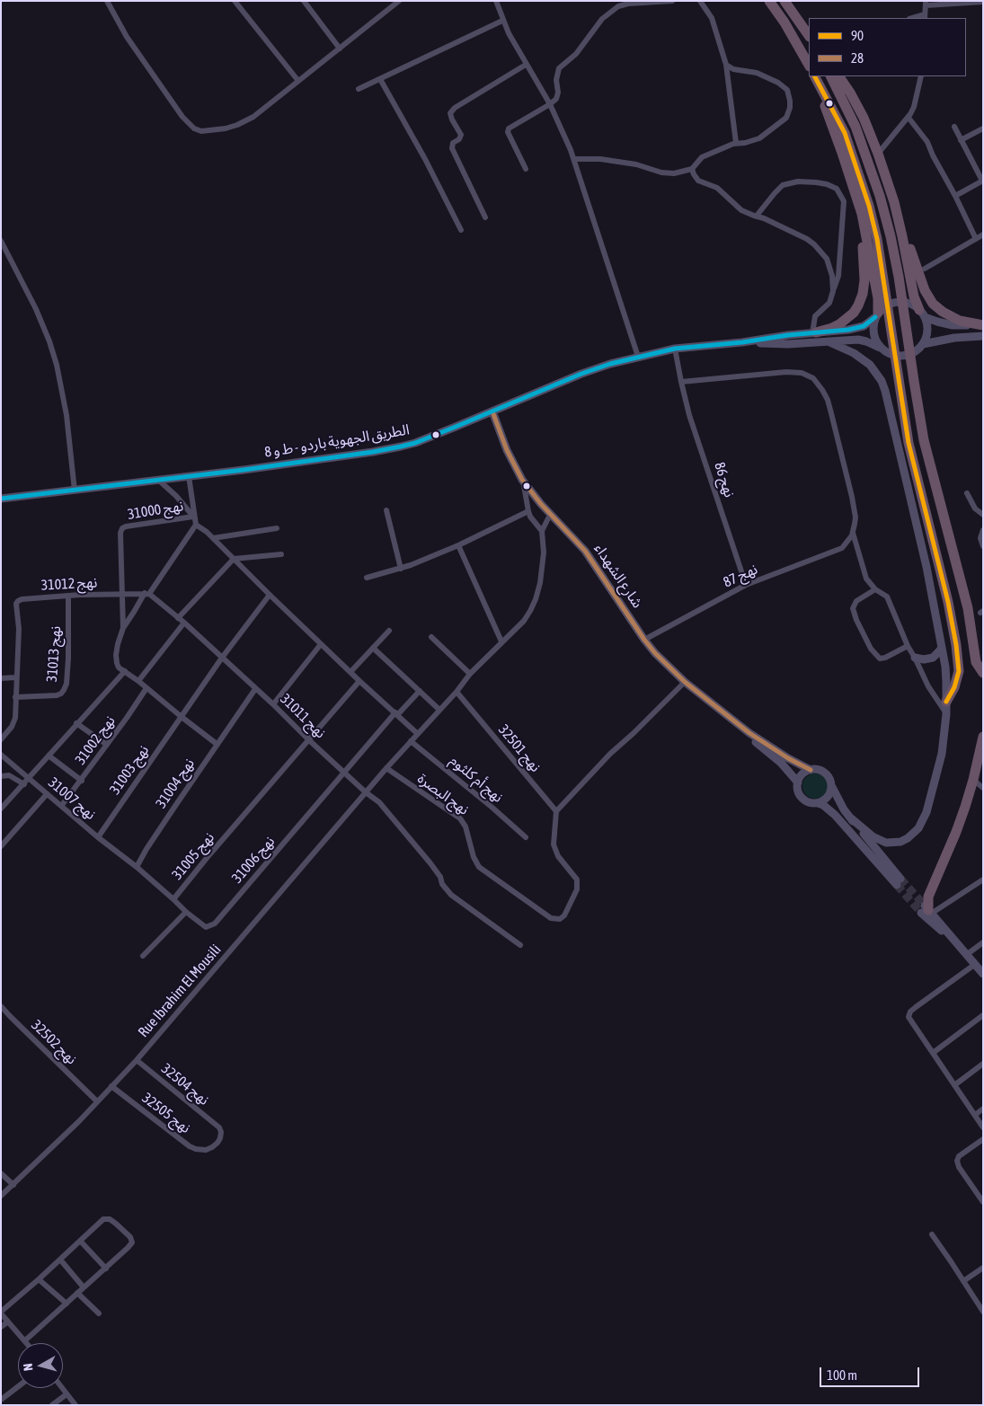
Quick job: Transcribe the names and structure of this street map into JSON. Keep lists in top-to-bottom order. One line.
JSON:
{"streets":{"street":["الطريق الجهوية باردو - ط و 8","نهج 86","نهج 31000","شارع الشهداء","نهج 87","نهج 31012","نهج 31013","نهج 31011","نهج 31002","نهج 32501","نهج 31003","نهج أم كلثوم","نهج 31004","نهج البصرة","نهج 31007","نهج 31005","نهج 31006","Rue Ibrahim El Mousili","نهج 32502","نهج 32504","نهج 32505"]},"crossings":[["الطريق الجهوية باردو - ط و 8","نهج 86"],["الطريق الجهوية باردو - ط و 8","شارع الشهداء"],["نهج 86","نهج 87"],["نهج 31000","نهج 31012"],["شارع الشهداء","نهج 87"],["نهج 31012","نهج 31013"],["نهج 31012","نهج 31011"],["نهج 31011","نهج 31003"],["نهج 31011","نهج 31004"],["نهج 31011","نهج 31005"],["نهج 31011","نهج 31006"],["نهج 31011","Rue Ibrahim El Mousili"],["نهج 31002","نهج 31007"],["نهج 32501","نهج البصرة"],["نهج 32501","Rue Ibrahim El Mousili"],["نهج 31003","نهج 31007"],["نهج 31003","نهج 31005"],["نهج أم كلثوم","Rue Ibrahim El Mousili"],["نهج 31004","نهج 31005"],["نهج البصرة","Rue Ibrahim El Mousili"],["نهج 31007","نهج 31005"],["نهج 31005","نهج 31006"],["Rue Ibrahim El Mousili","نهج 32502"],["Rue Ibrahim El Mousili","نهج 32504"],["Rue Ibrahim El Mousili","نهج 32505"],["نهج 32504","نهج 32505"]],"lines":["transit line 90","transit line 28"],"legend":["90","28"],"scale_bar":"100 m","north":"left"}
